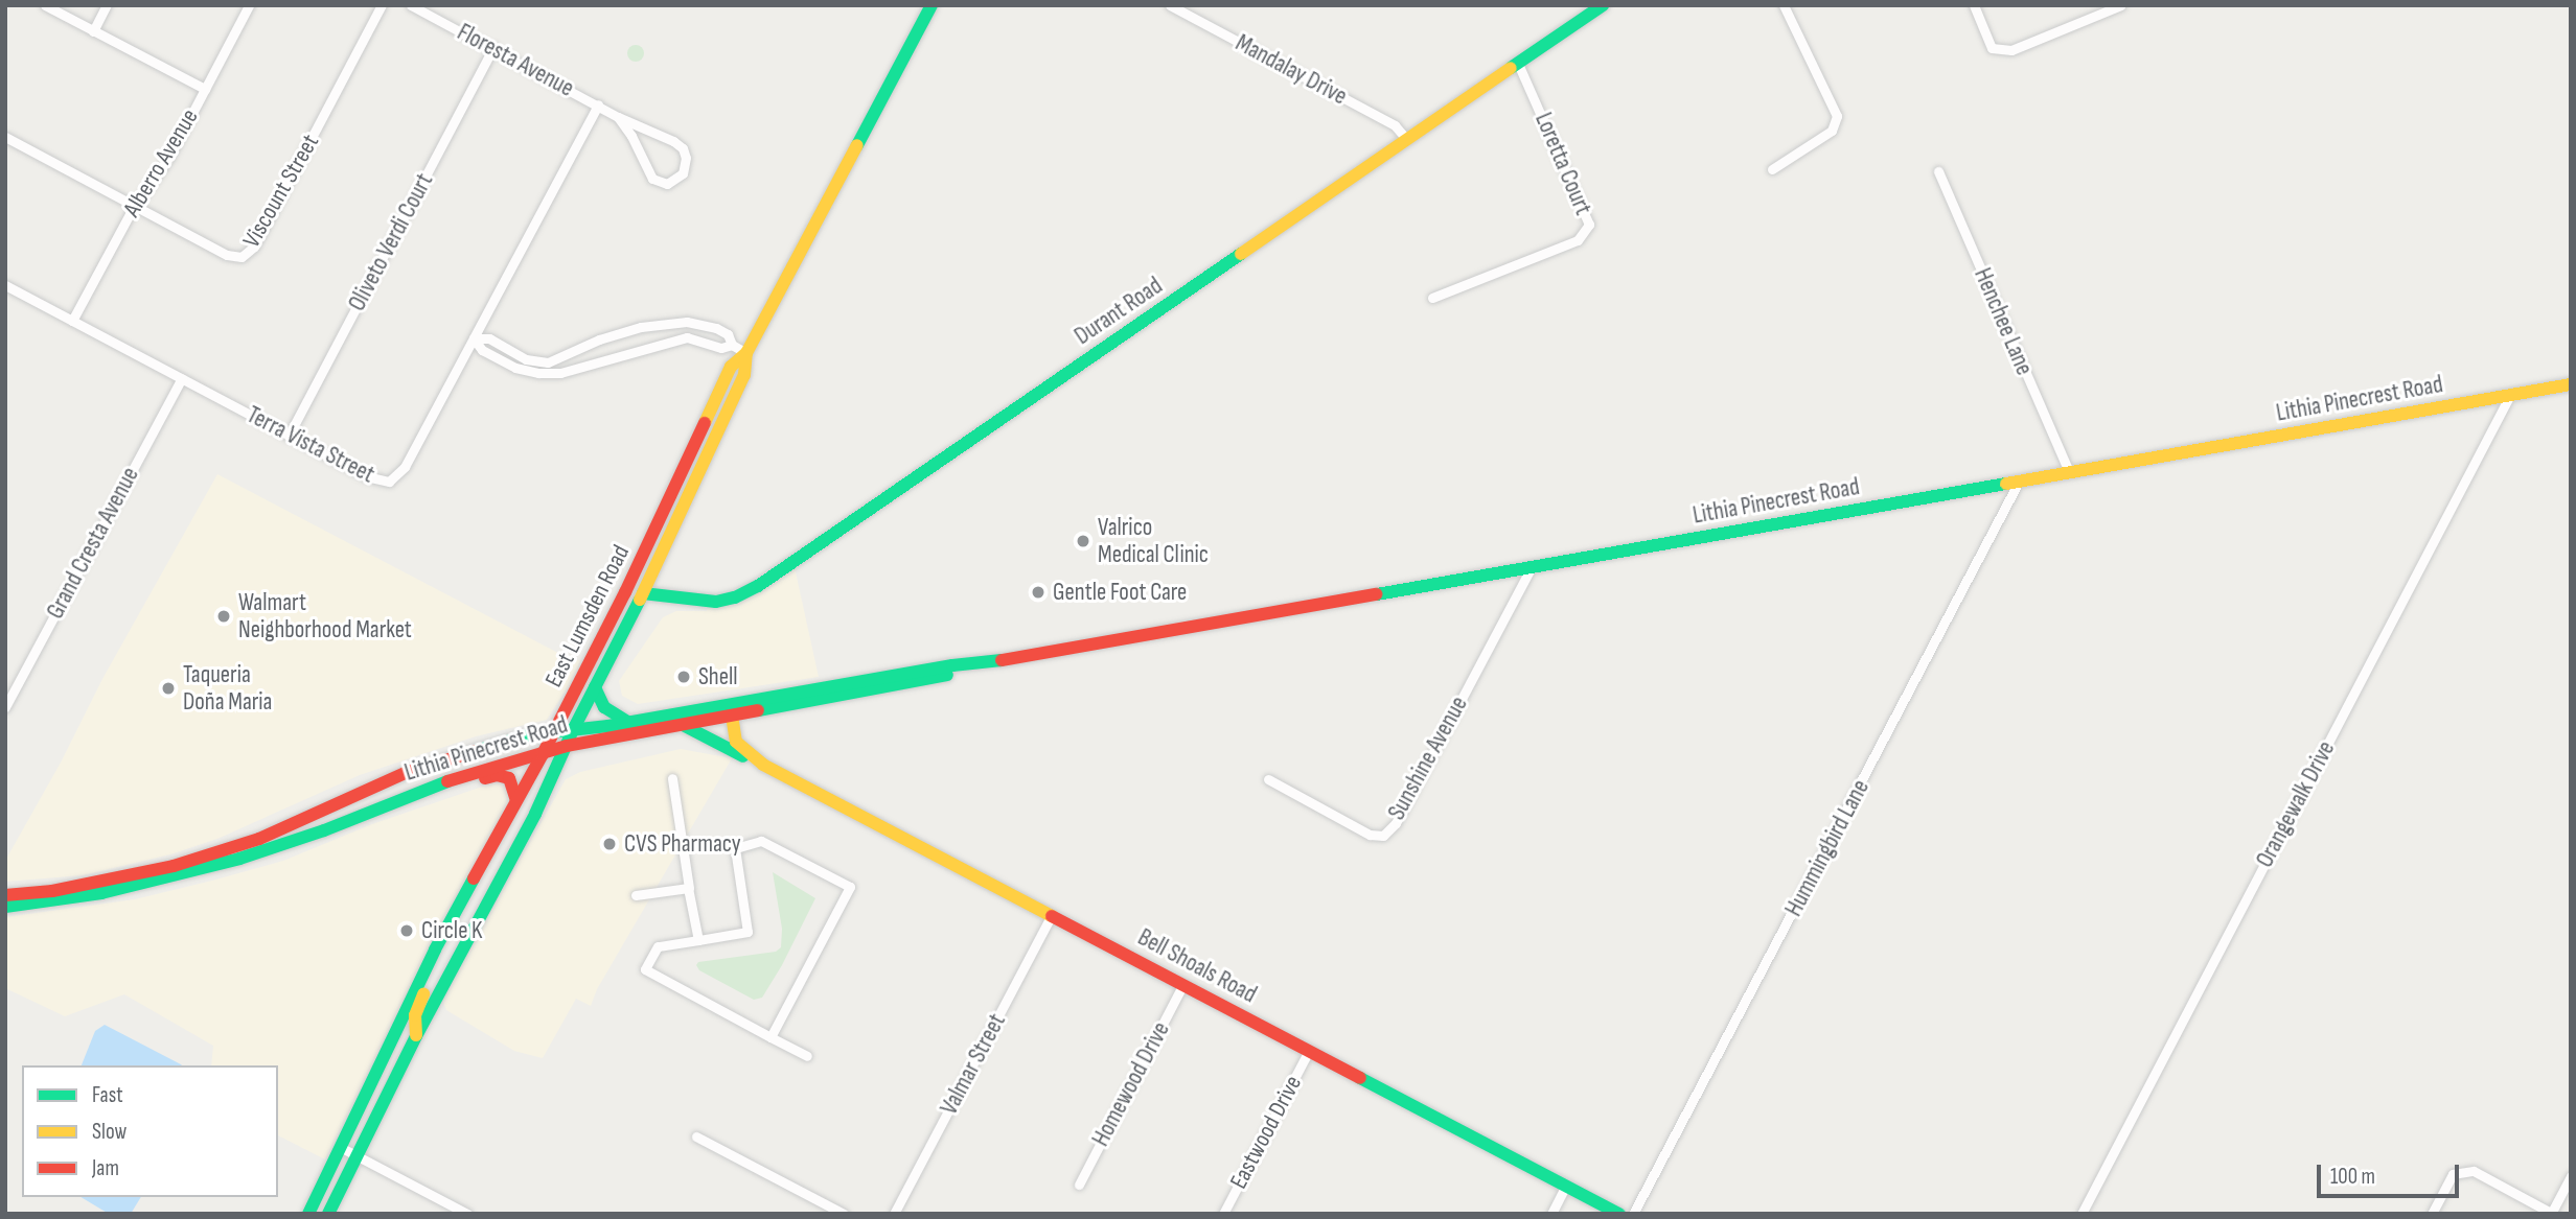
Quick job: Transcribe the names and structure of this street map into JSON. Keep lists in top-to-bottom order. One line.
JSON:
{"streets":{"main road":["Durant Road","Lithia Pinecrest Road","East Lumsden Road","Bell Shoals Road"],"street":["Floresta Avenue","Mandalay Drive","Alberro Avenue","Loretta Court","Viscount Street","Oliveto Verdi Court","Henchee Lane","Terra Vista Street","Grand Cresta Avenue","Sunshine Avenue","Orangewalk Drive","Hummingbird Lane","Valmar Street","Homewood Drive","Eastwood Drive"]},"crossings":[["Floresta Avenue","Oliveto Verdi Court"],["Floresta Avenue","Terra Vista Street"],["Mandalay Drive","Durant Road"],["Alberro Avenue","Viscount Street"],["Alberro Avenue","Terra Vista Street"],["Loretta Court","Durant Road"],["Oliveto Verdi Court","Terra Vista Street"],["Durant Road","East Lumsden Road"],["Henchee Lane","Lithia Pinecrest Road"],["Lithia Pinecrest Road","East Lumsden Road"],["Lithia Pinecrest Road","Sunshine Avenue"],["Lithia Pinecrest Road","Orangewalk Drive"],["Lithia Pinecrest Road","Hummingbird Lane"],["Lithia Pinecrest Road","Bell Shoals Road"],["Terra Vista Street","Grand Cresta Avenue"],["Bell Shoals Road","Valmar Street"],["Bell Shoals Road","Homewood Drive"],["Bell Shoals Road","Eastwood Drive"]],"places":["Valrico Medical Clinic","Gentle Foot Care","Walmart Neighborhood Market","Shell","Taqueria Doña Maria","CVS Pharmacy","Circle K"],"legend":["Fast","Slow","Jam"],"scale_bar":"100 m"}
